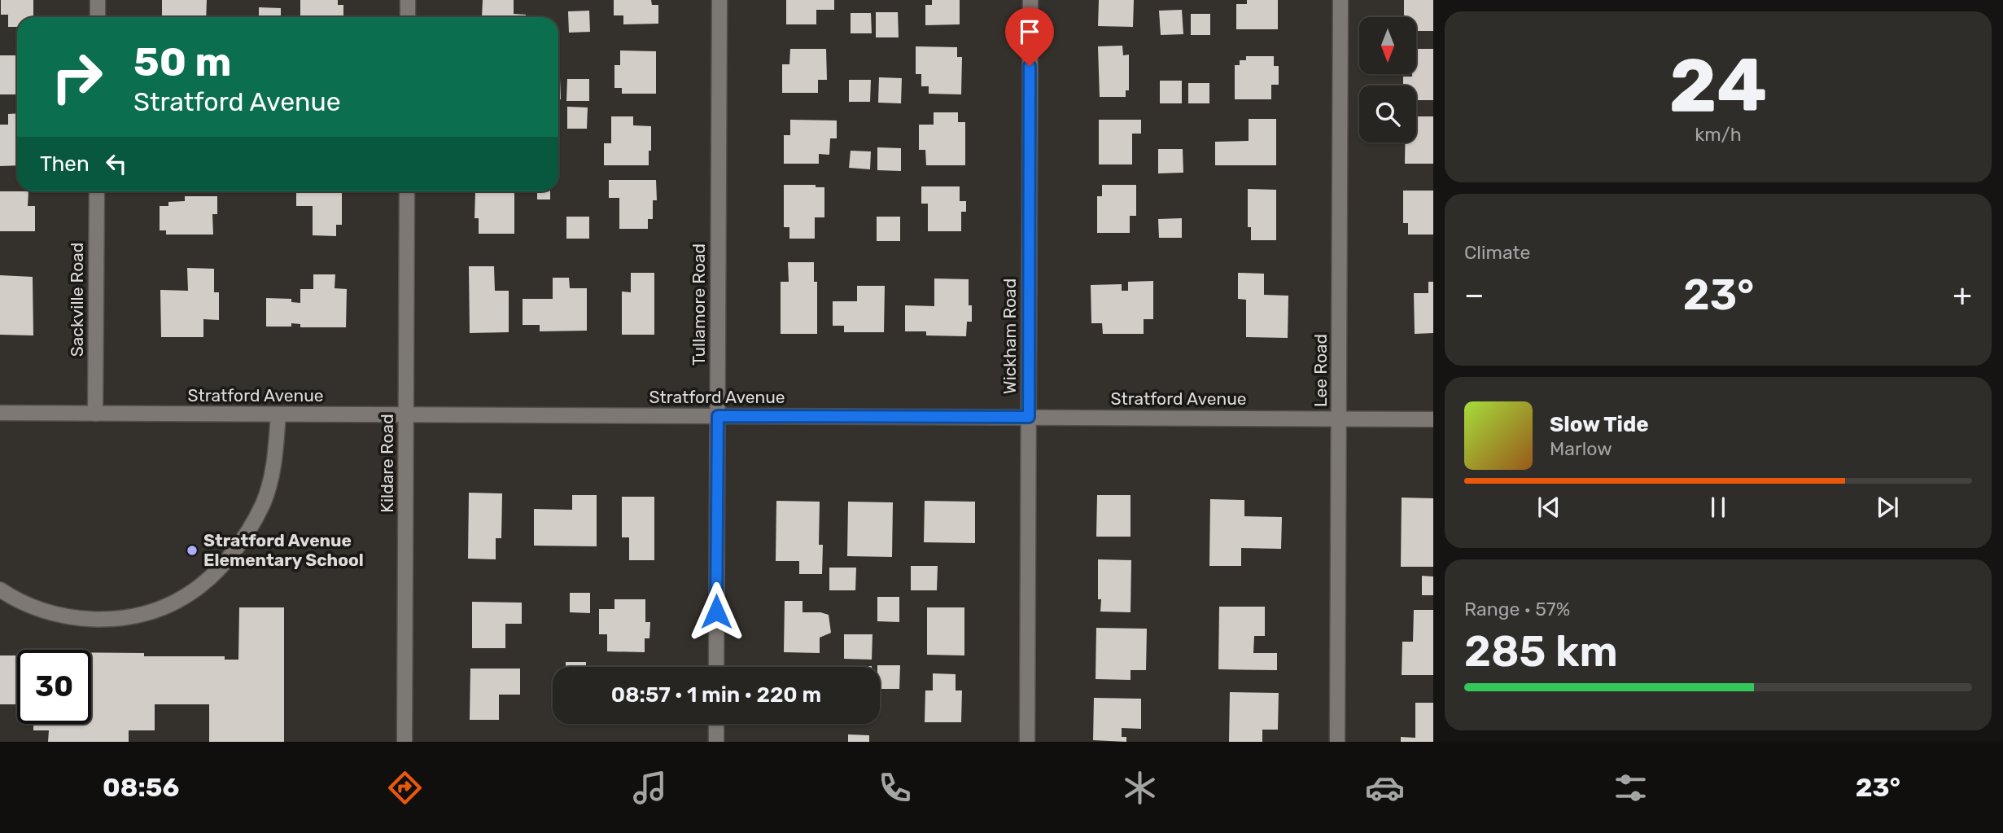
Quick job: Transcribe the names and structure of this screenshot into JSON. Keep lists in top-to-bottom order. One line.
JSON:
{"streets":{"street":["Sackville Road","Tullamore Road","Wickham Road","Lee Road","Stratford Avenue","Kildare Road"]},"crossings":[["Sackville Road","Stratford Avenue"],["Tullamore Road","Stratford Avenue"],["Wickham Road","Stratford Avenue"],["Lee Road","Stratford Avenue"],["Stratford Avenue","Kildare Road"]],"places":["Stratford Avenue Elementary School"],"north":"bottom","page":{"tile":[["24","km/h"],"Climate",["Range · 57%","285 km"]],"turn":["50 m","Stratford Avenue"],"then":"Then","heat":["−","23°","+"],"song":["Slow Tide","Marlow"],"limit":"30","trip":"08:57 · 1 min · 220 m","tabs":["08:56","23°"]}}
